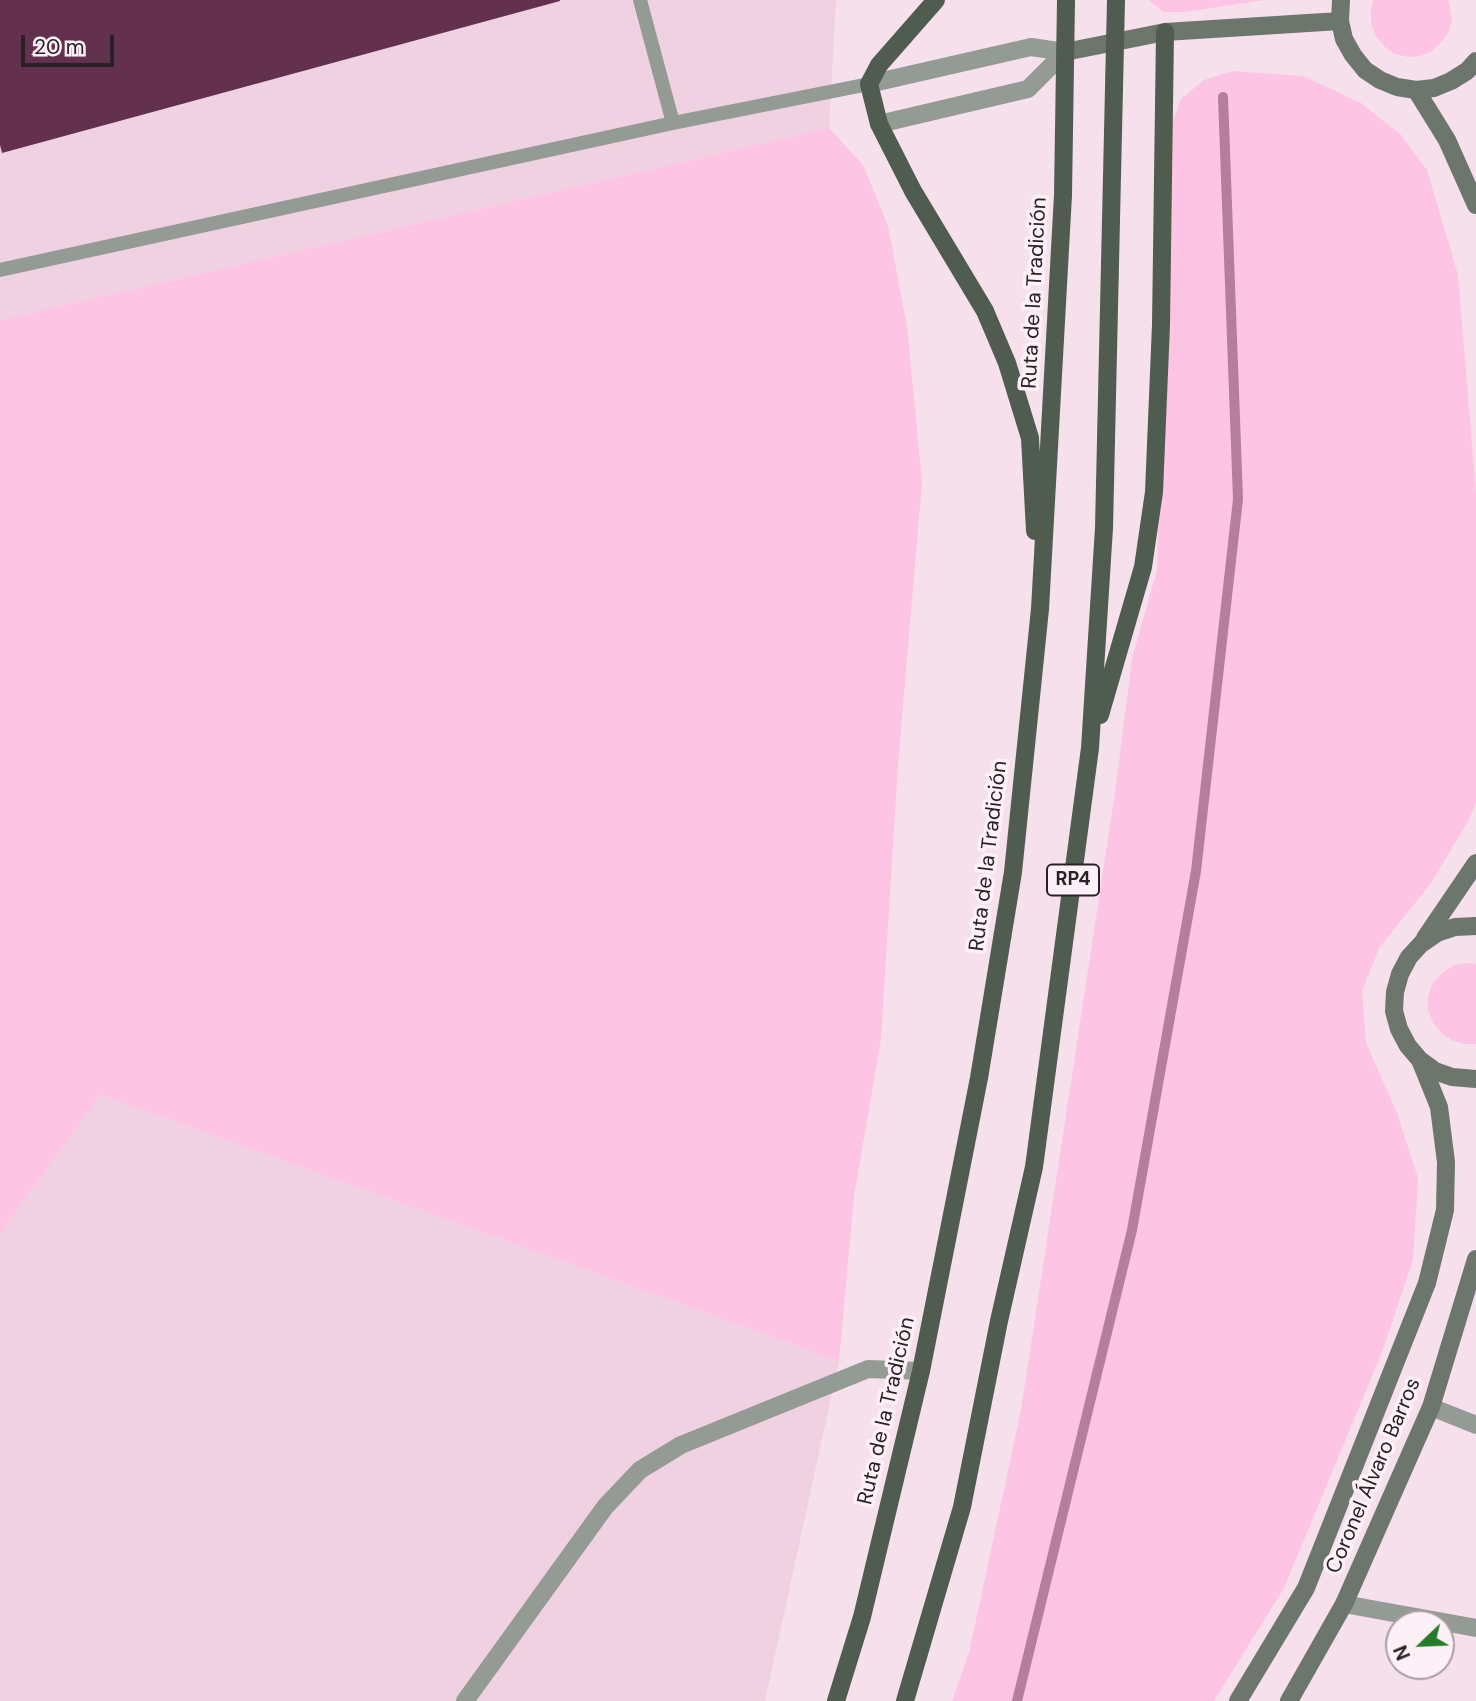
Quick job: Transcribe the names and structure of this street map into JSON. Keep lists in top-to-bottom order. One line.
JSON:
{"streets":{"main road":["Ruta de la Tradición","RP4","Coronel Álvaro Barros"]},"scale_bar":"20 m","north":"bottom left"}
